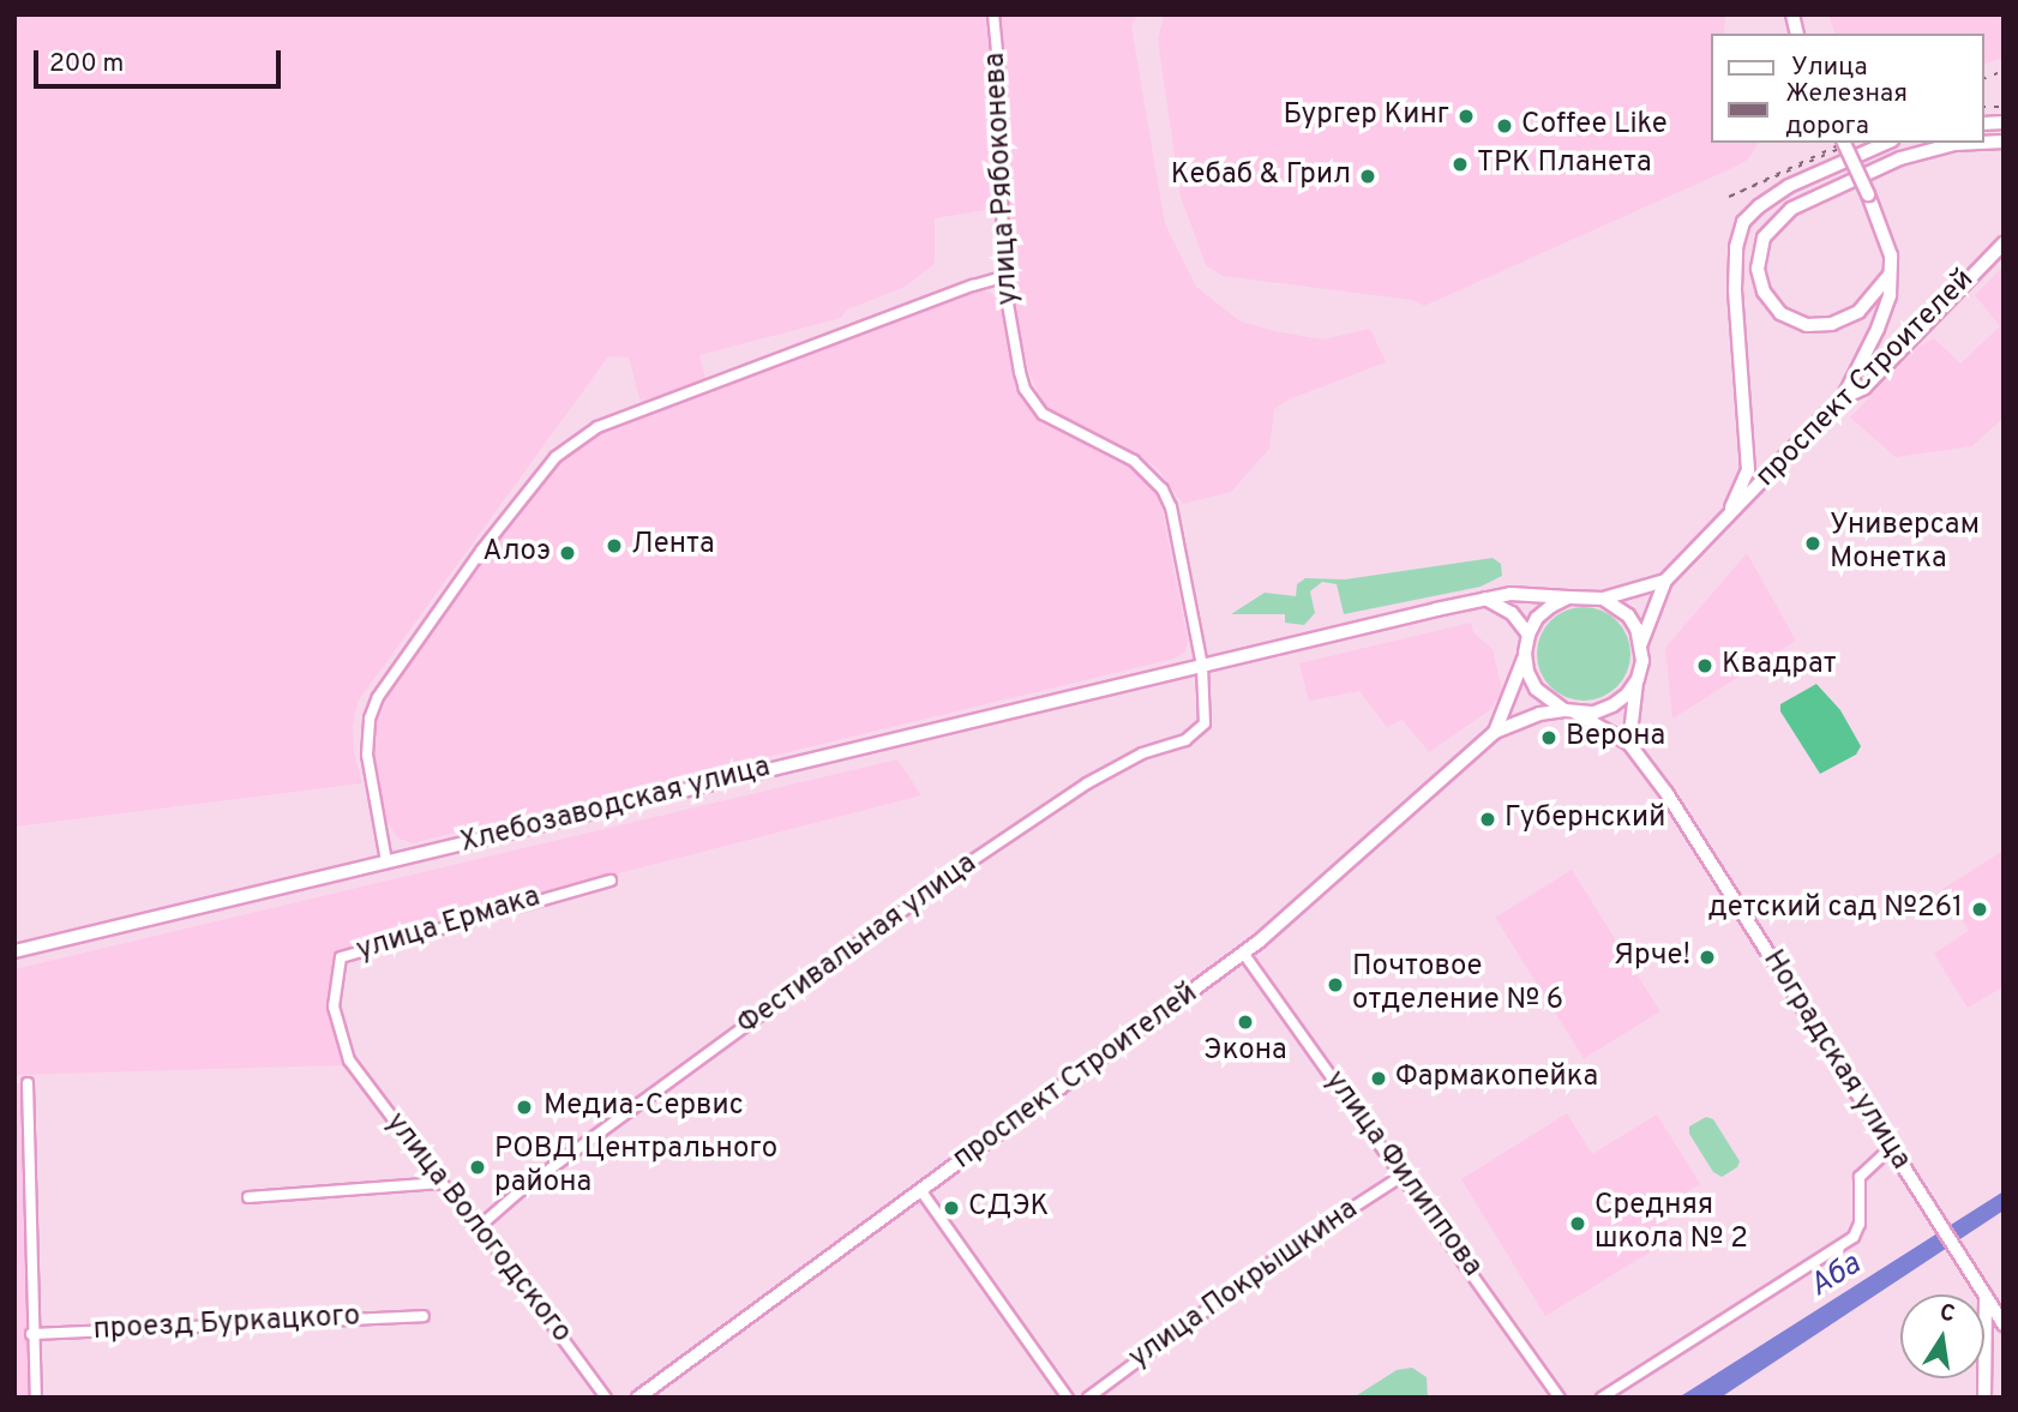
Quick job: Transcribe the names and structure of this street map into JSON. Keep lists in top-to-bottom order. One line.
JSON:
{"streets":{"main road":["проспект Строителей","Хлебозаводская улица","Ноградская улица"],"street":["улица Рябоконева","улица Ермака","Фестивальная улица","улица Филиппова","улица Вологодского","улица Покрышкина","проезд Буркацкого"]},"crossings":[["улица Рябоконева","Хлебозаводская улица"],["улица Рябоконева","Фестивальная улица"],["проспект Строителей","улица Филиппова"],["Хлебозаводская улица","Фестивальная улица"],["улица Ермака","улица Вологодского"],["Фестивальная улица","улица Вологодского"],["улица Филиппова","улица Покрышкина"]],"water":["Аба"],"places":["Бургер Кинг","Coffee Like","ТРК Планета","Кeбаб & Грил","Универсам Монетка","Лента","Алоэ","Квадрат","Верона","Губернский","детский сад №261","Ярче!","Почтовое отделение № 6","Экона","Фармакопейка","Медиа-Сервис","РОВД Центрального района","СДЭК","Средняя школа № 2"],"legend":["Улица","Железная дорога"],"scale_bar":"200 m","north":"top"}
